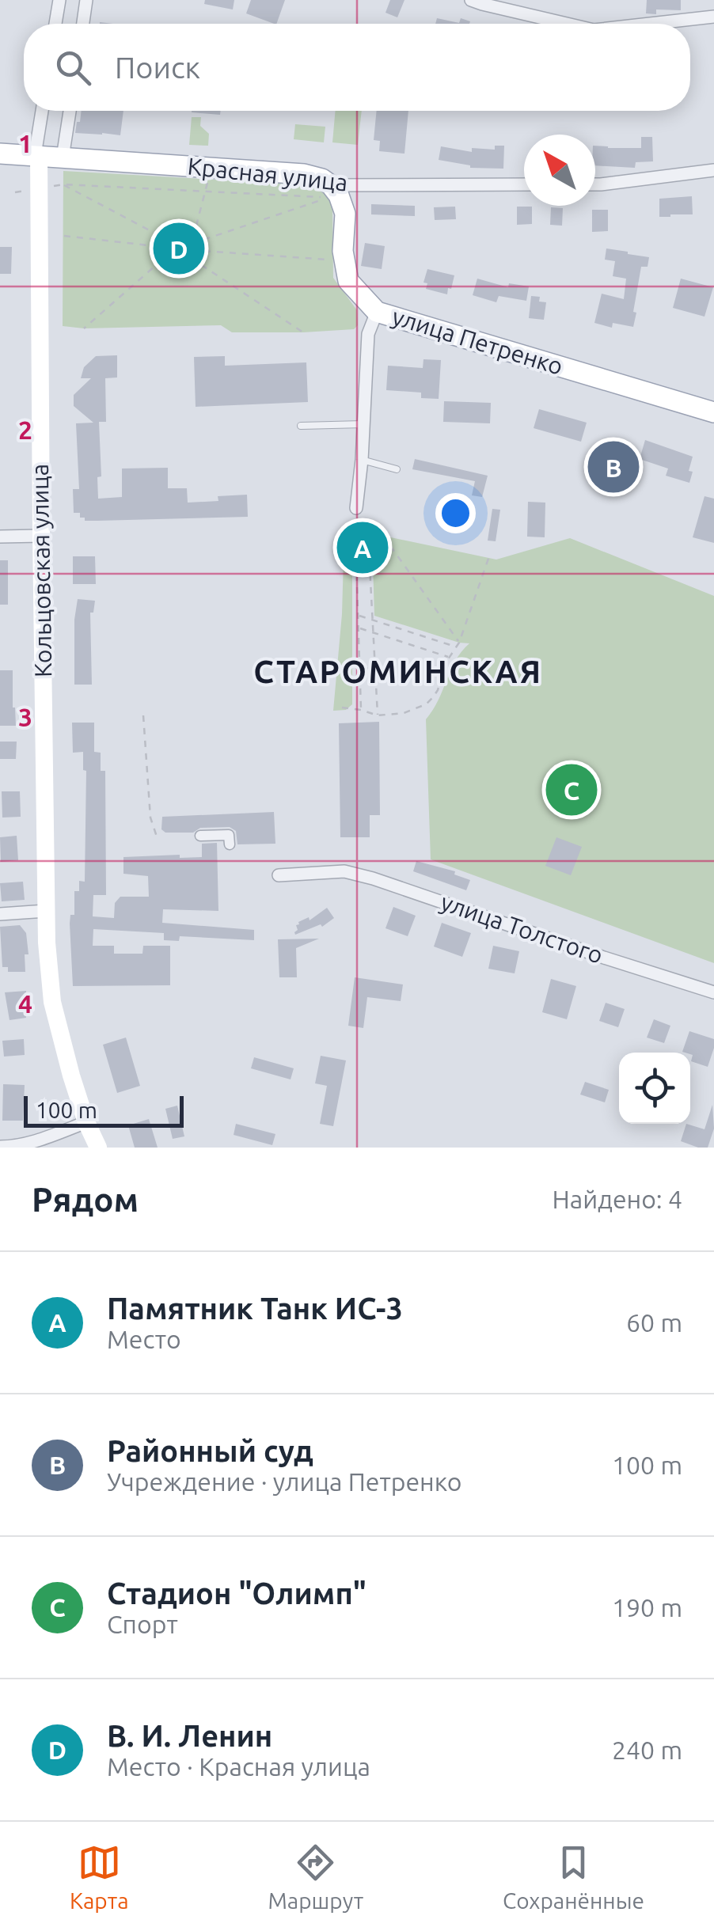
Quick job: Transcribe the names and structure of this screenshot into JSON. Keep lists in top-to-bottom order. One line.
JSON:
{"streets":{"main road":["Красная улица","улица Петренко","Кольцовская улица"],"street":["улица Толстого"]},"crossings":[["Красная улица","улица Петренко"],["Красная улица","Кольцовская улица"]],"districts":["СТАРОМИНСКАЯ"],"scale_bar":"100 m","north":"top left","page":{"search":"Поиск","pins":["D","B","A","C"],"scale":"100 m","heading":["Рядом","Найдено: 4"],"list":[{"mark":"A","name":"Памятник Танк ИС-3","note":"Место","value":"60 m"},{"mark":"B","name":"Районный суд","note":"Учреждение · улица Петренко","value":"100 m"},{"mark":"C","name":"Стадион \"Олимп\"","note":"Спорт","value":"190 m"},{"mark":"D","name":"В. И. Ленин","note":"Место · Красная улица","value":"240 m"}],"nav":["Карта","Маршрут","Сохранённые"]},"grid":{"rows":["1","2","3","4"]}}
